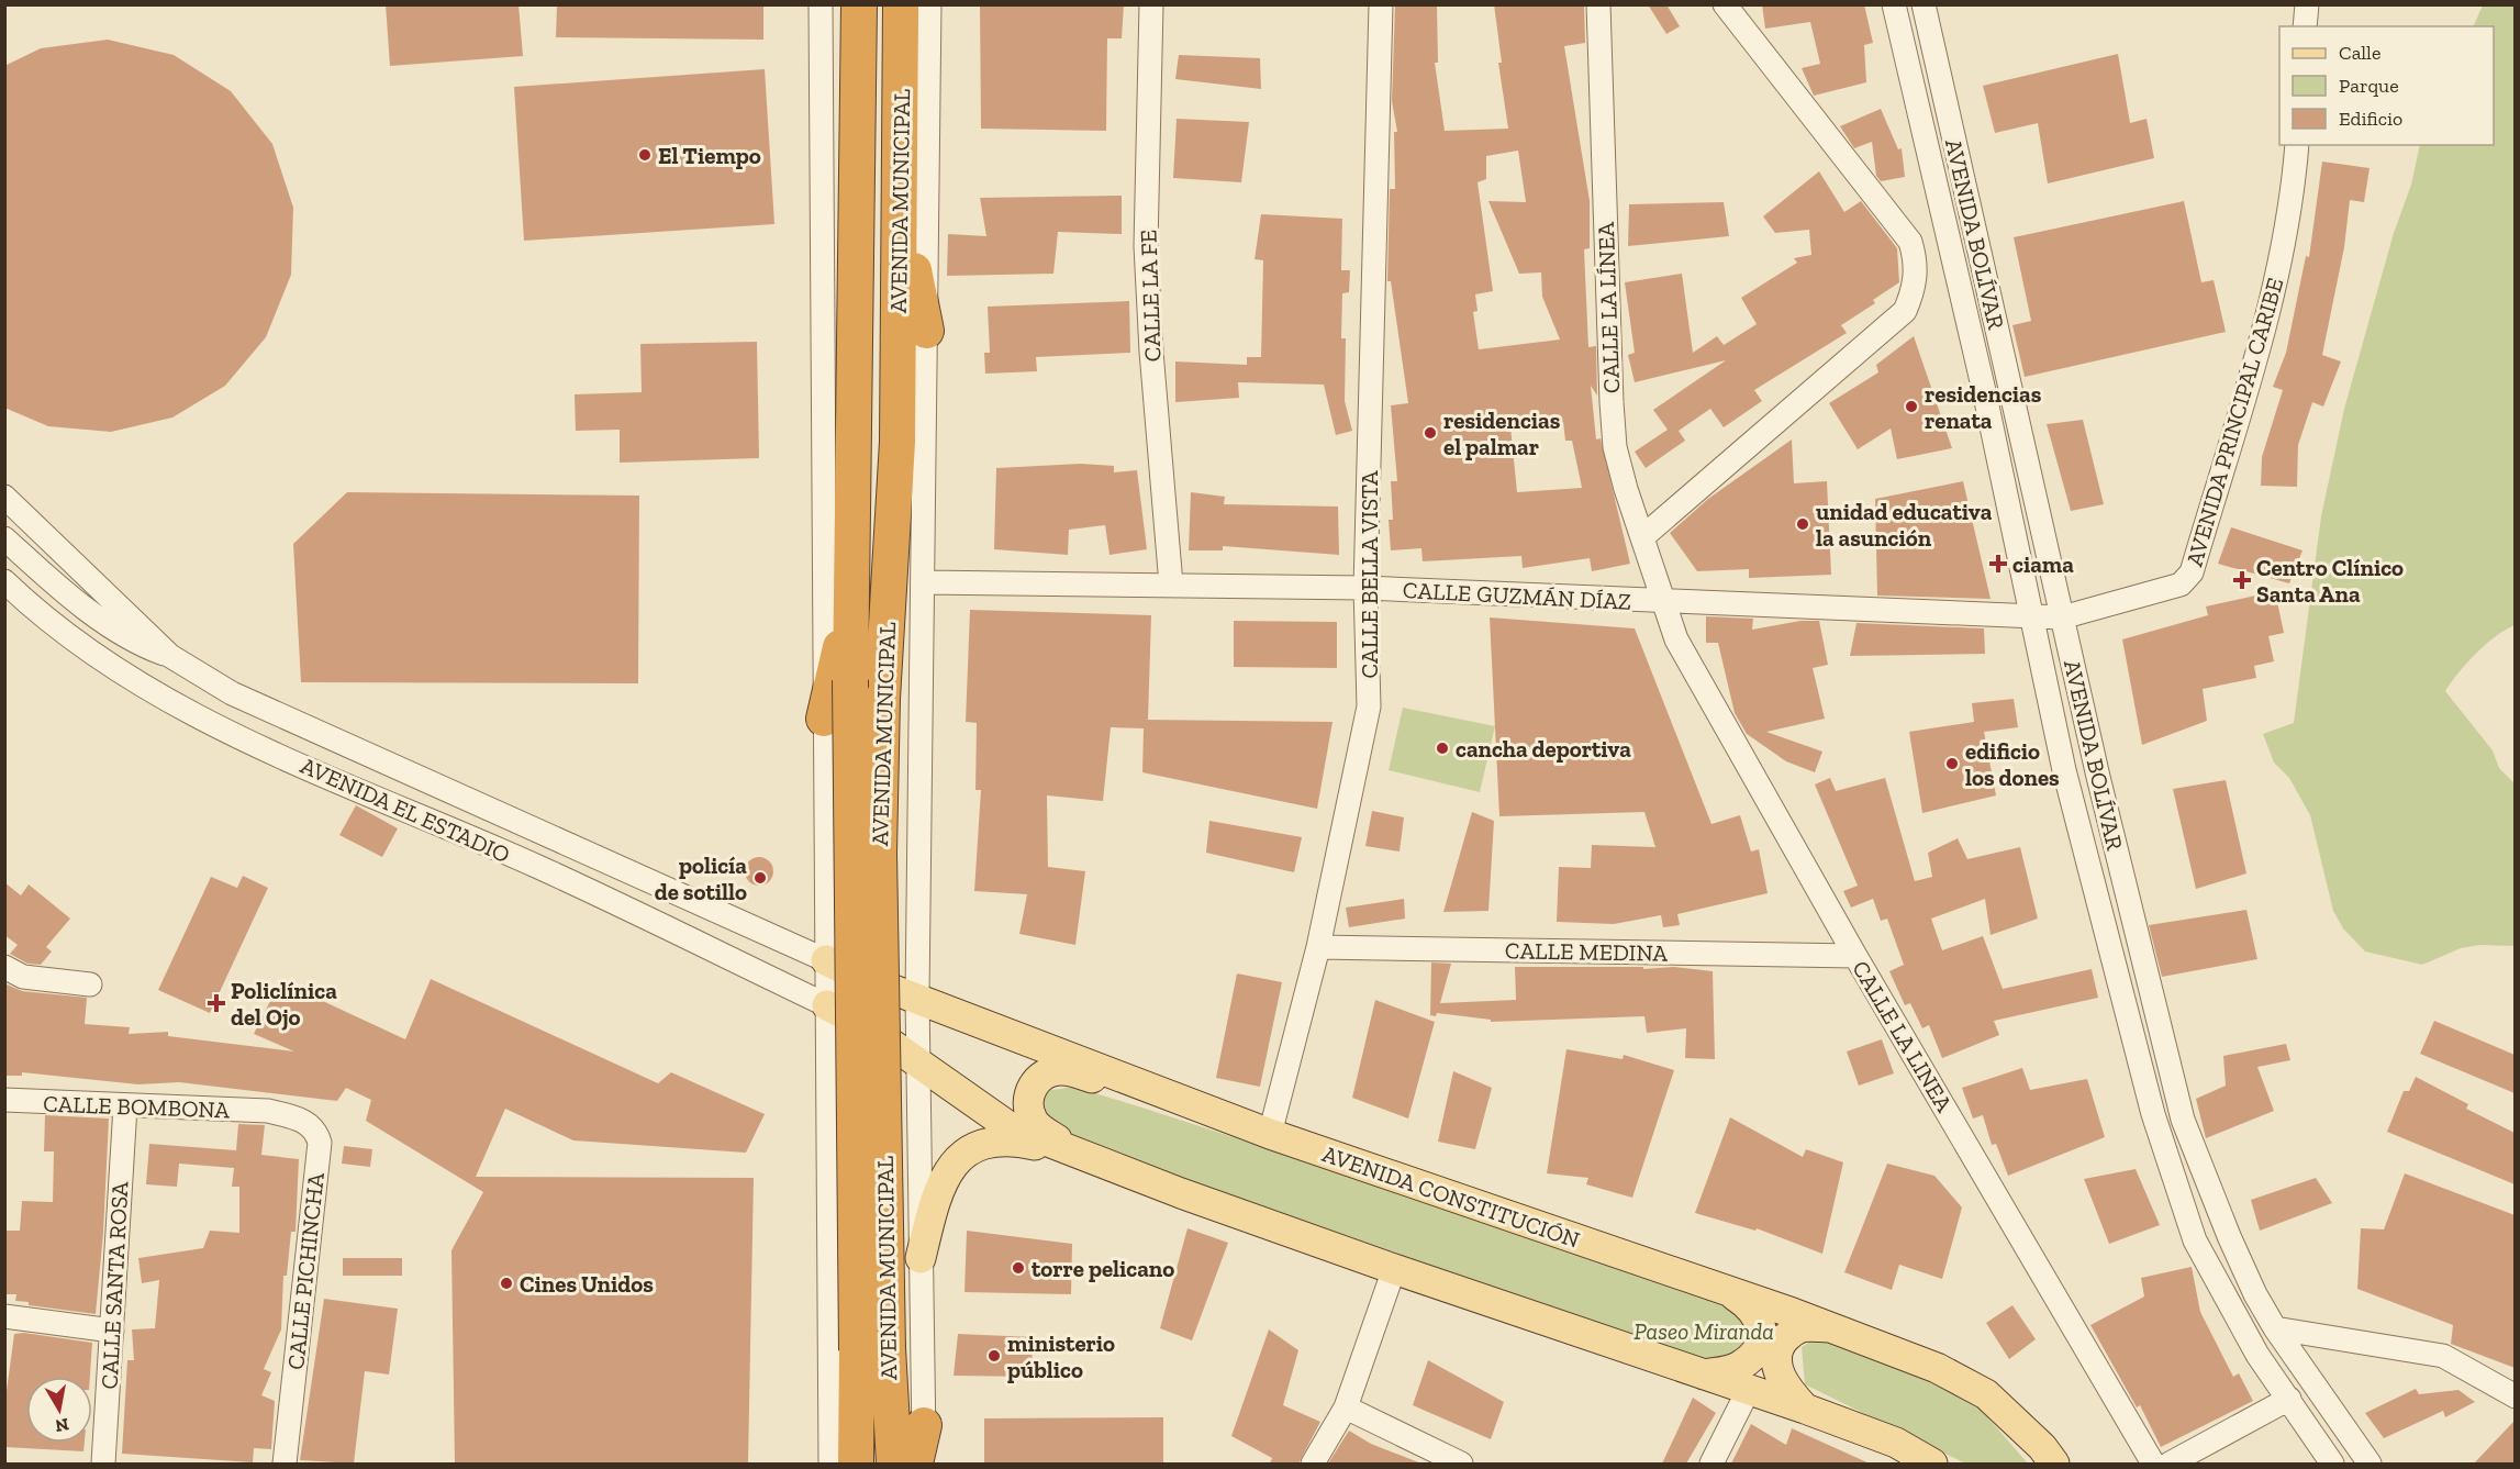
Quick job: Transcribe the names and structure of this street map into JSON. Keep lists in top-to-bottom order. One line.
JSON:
{"streets":{"highway":["AVENIDA MUNICIPAL"],"main road":["AVENIDA CONSTITUCIÓN"],"street":["AVENIDA BOLÍVAR","CALLE LA FE","CALLE LA LÍNEA","AVENIDA PRINCIPAL CARIBE","CALLE BELLA VISTA","CALLE GUZMÁN DÍAZ","AVENIDA EL ESTADIO","CALLE MEDINA","CALLE LA LINEA","CALLE BOMBONA","CALLE PICHINCHA","CALLE SANTA ROSA"]},"crossings":[["AVENIDA MUNICIPAL","CALLE GUZMÁN DÍAZ"],["AVENIDA MUNICIPAL","AVENIDA CONSTITUCIÓN"],["AVENIDA BOLÍVAR","AVENIDA PRINCIPAL CARIBE"],["AVENIDA BOLÍVAR","CALLE GUZMÁN DÍAZ"],["CALLE LA FE","CALLE GUZMÁN DÍAZ"],["CALLE LA LÍNEA","CALLE GUZMÁN DÍAZ"],["CALLE LA LÍNEA","CALLE LA LINEA"],["AVENIDA PRINCIPAL CARIBE","CALLE GUZMÁN DÍAZ"],["CALLE BELLA VISTA","CALLE GUZMÁN DÍAZ"],["CALLE BELLA VISTA","CALLE MEDINA"],["CALLE BELLA VISTA","AVENIDA CONSTITUCIÓN"],["CALLE GUZMÁN DÍAZ","CALLE LA LINEA"],["AVENIDA EL ESTADIO","AVENIDA CONSTITUCIÓN"],["CALLE MEDINA","CALLE LA LINEA"],["CALLE BOMBONA","CALLE PICHINCHA"],["CALLE BOMBONA","CALLE SANTA ROSA"]],"parks":["Paseo Miranda"],"places":{"other":["El Tiempo","residencias renata","residencias el palmar","unidad educativa la asunción","cancha deportiva","edificio los dones","policía de sotillo","torre pelicano","Cines Unidos","ministerio público"],"health":["ciama","Centro Clínico Santa Ana","Policlínica del Ojo"]},"legend":["Calle","Parque","Edificio"],"north":"bottom"}
